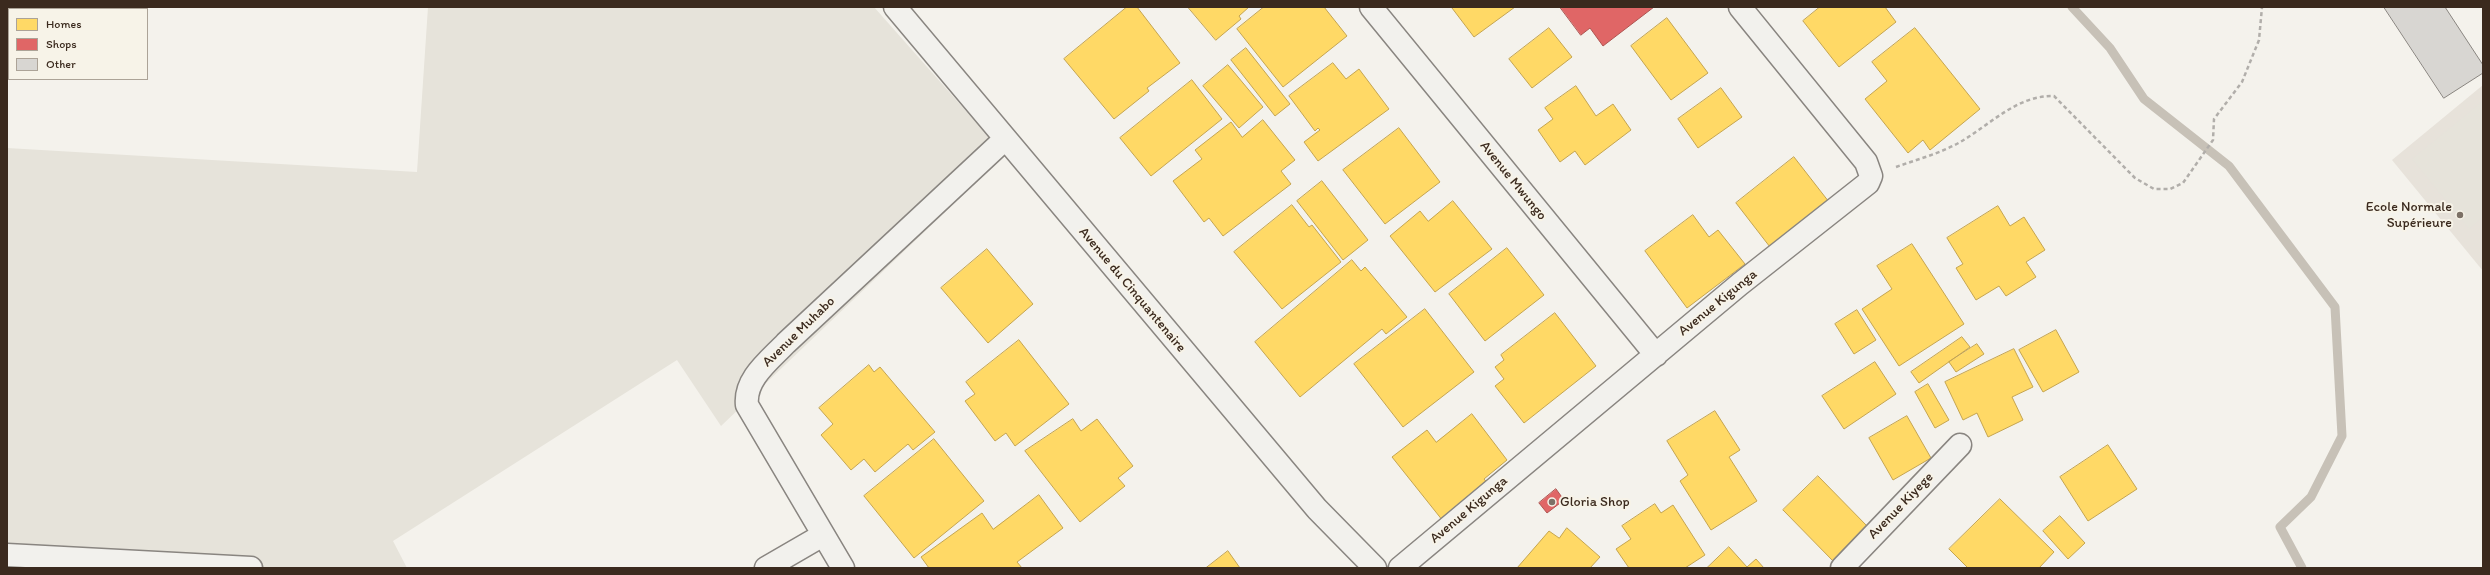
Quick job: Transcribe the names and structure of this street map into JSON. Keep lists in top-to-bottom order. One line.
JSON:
{"streets":{"street":["Avenue Mwungo","Avenue du Cinquantenaire","Avenue Kigunga","Avenue Muhabo","Avenue Kiyege"]},"crossings":[["Avenue Mwungo","Avenue Kigunga"],["Avenue du Cinquantenaire","Avenue Muhabo"]],"places":["Ecole Normale Supérieure","Gloria Shop"],"legend":["Homes","Shops","Other"]}
